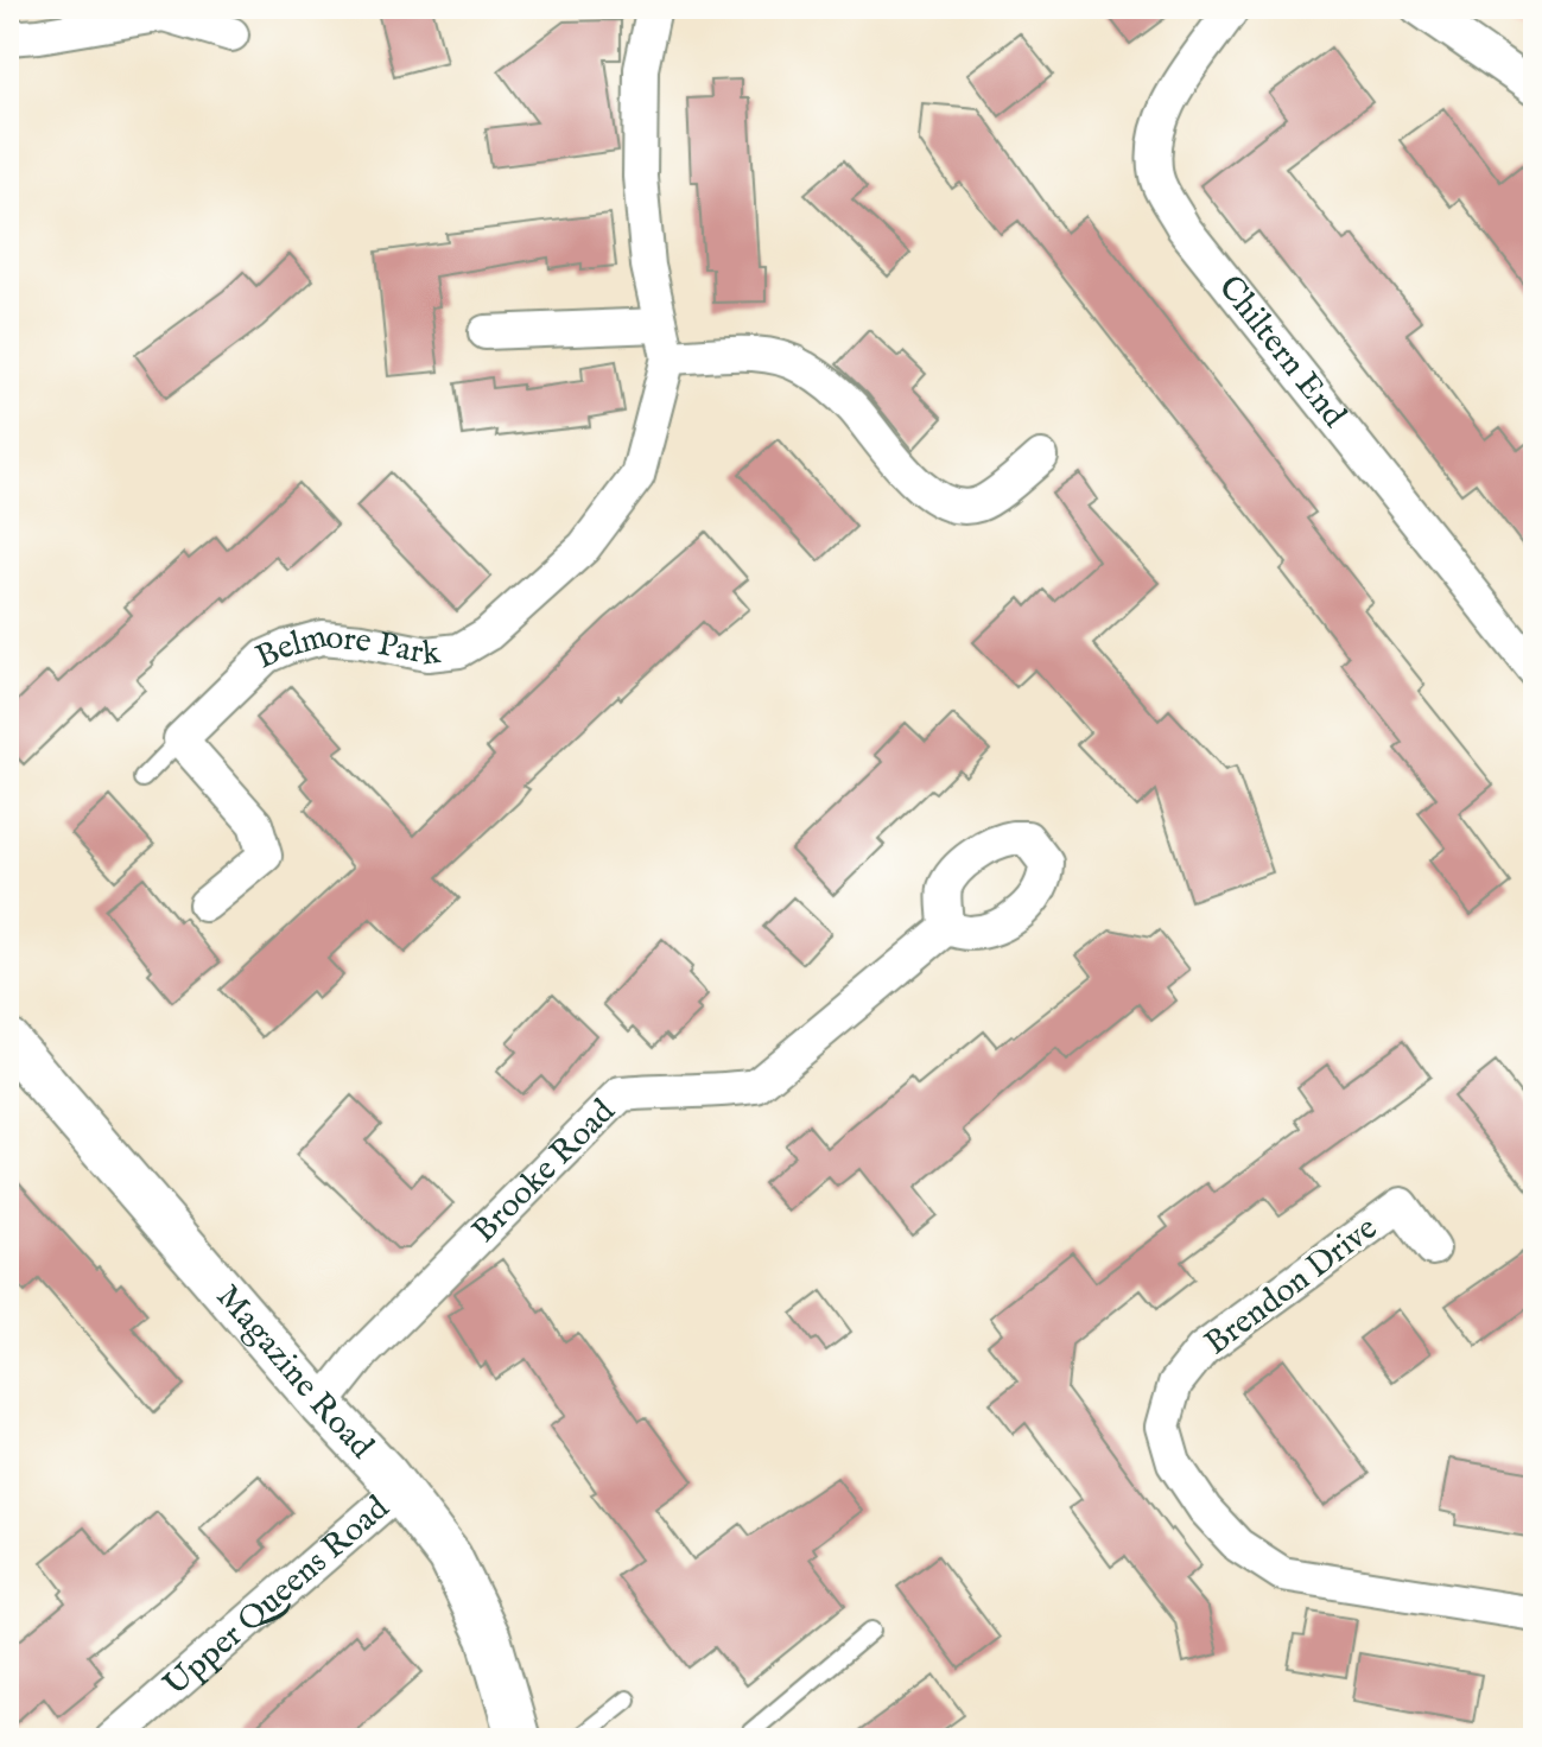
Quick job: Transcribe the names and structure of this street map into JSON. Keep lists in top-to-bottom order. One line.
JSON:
{"streets":{"street":["Chiltern End","Belmore Park","Brooke Road","Brendon Drive","Magazine Road","Upper Queens Road"]},"crossings":[["Brooke Road","Magazine Road"],["Magazine Road","Upper Queens Road"]]}
